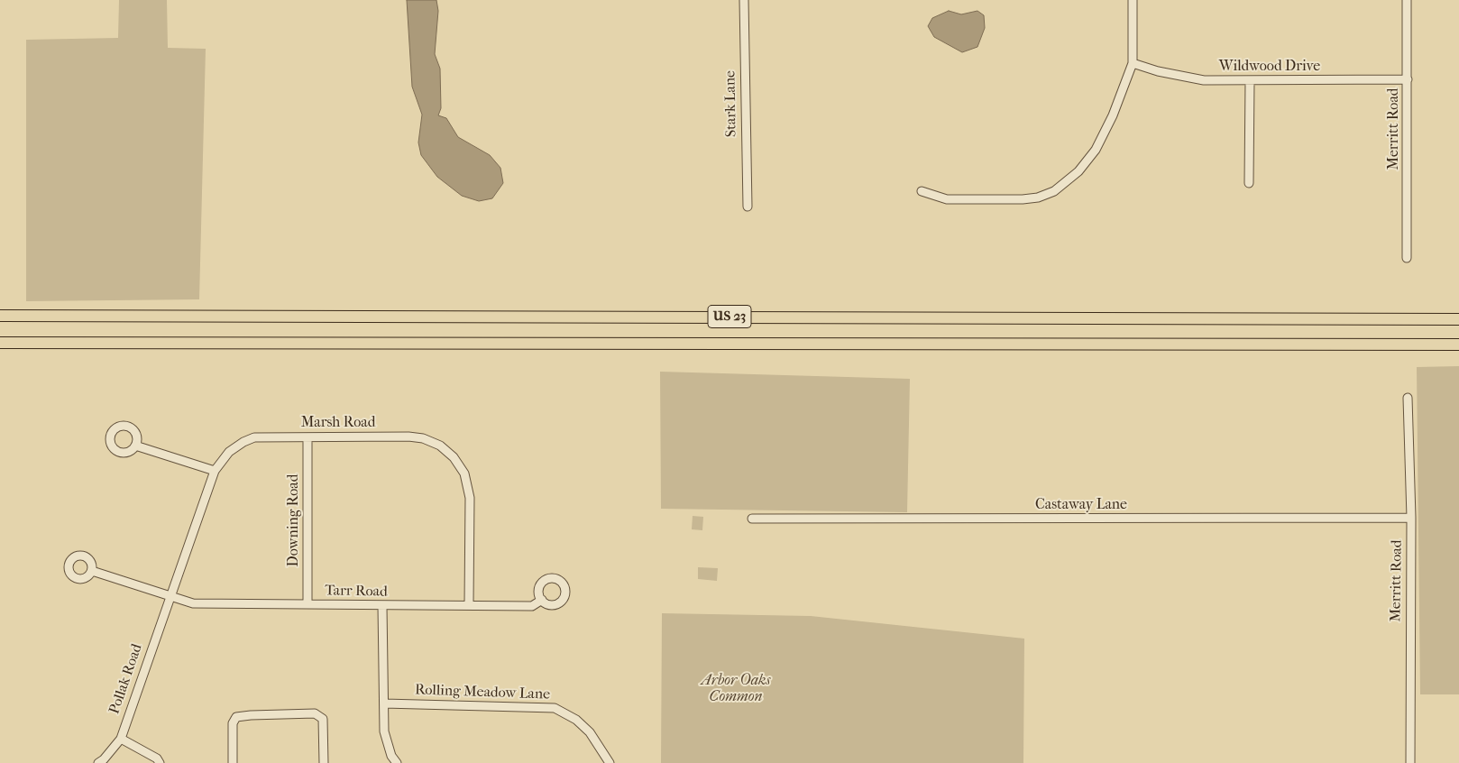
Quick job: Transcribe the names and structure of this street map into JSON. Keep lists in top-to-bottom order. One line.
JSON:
{"streets":{"highway":["US 23"],"street":["Wildwood Drive","Stark Lane","Merritt Road","Marsh Road","Castaway Lane","Downing Road","Tarr Road","Pollak Road","Rolling Meadow Lane"]},"crossings":[["Wildwood Drive","Merritt Road"],["Merritt Road","Castaway Lane"],["Marsh Road","Downing Road"],["Marsh Road","Tarr Road"],["Marsh Road","Pollak Road"],["Downing Road","Tarr Road"],["Tarr Road","Pollak Road"]],"parks":["Arbor Oaks Common"]}
